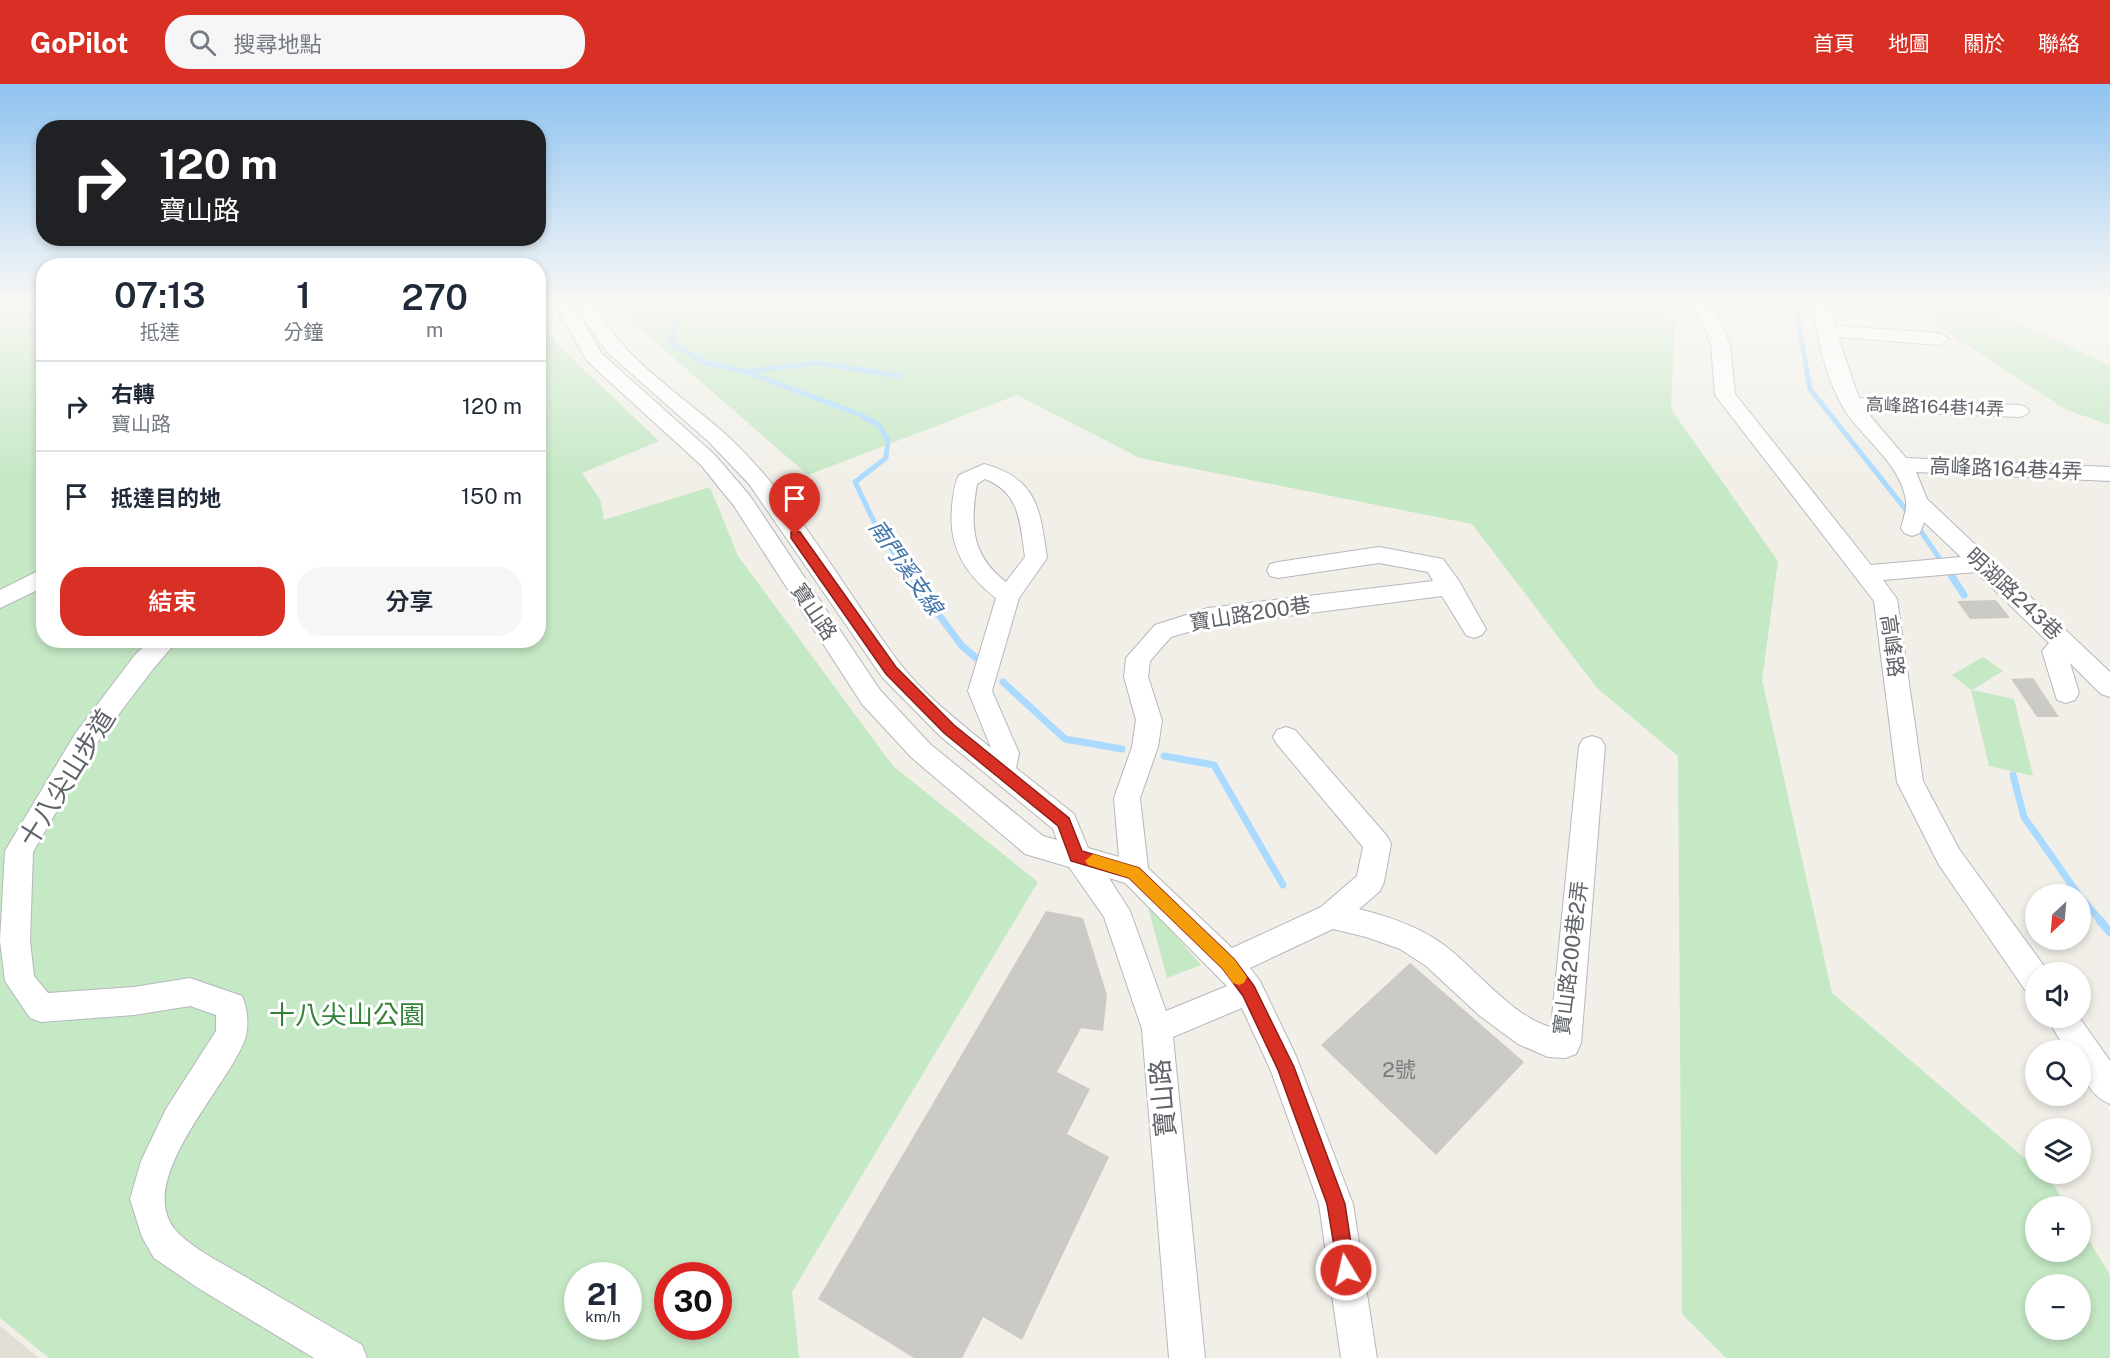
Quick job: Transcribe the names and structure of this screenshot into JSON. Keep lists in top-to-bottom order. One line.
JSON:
{"streets":{"street":["高峰路164巷14弄","高峰路164巷4弄","明湖路243巷","寶山路","寶山路200巷","高峰路","十八尖山步道","寶山路200巷2弄"]},"water":["南門溪支線"],"parks":["十八尖山公園"],"house_numbers":["2號"],"north":"bottom left","page":{"header":"GoPilot","search":"搜尋地點","nav":["首頁","地圖","關於","聯絡"],"turn":["120 m","寶山路"],"eta":["07:13","抵達","1","分鐘","270","m"],"list":[{"name":"右轉","note":"寶山路","value":"120 m"},{"name":"抵達目的地","value":"150 m"}],"buttons":["結束","分享"],"map_buttons":["+","−"],"speed":"21 km/h","limit":"30"}}
